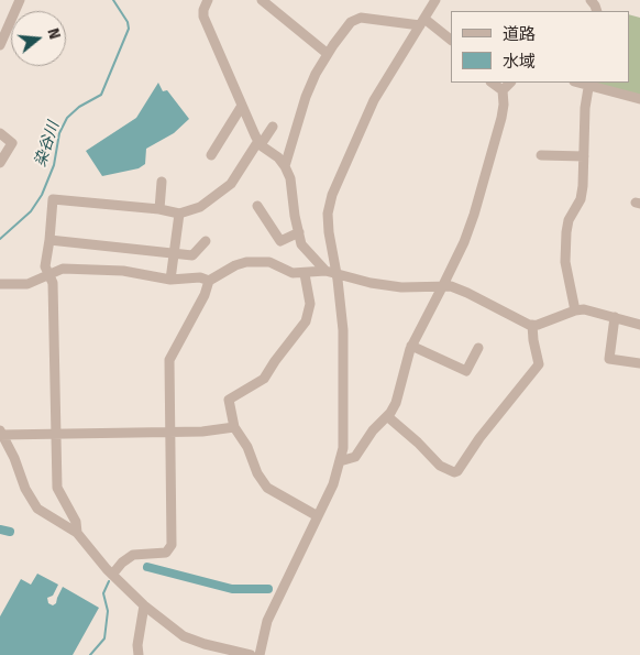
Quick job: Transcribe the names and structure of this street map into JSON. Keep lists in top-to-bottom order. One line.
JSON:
{"water":["染谷川"],"legend":["道路","水域"],"north":"right"}
